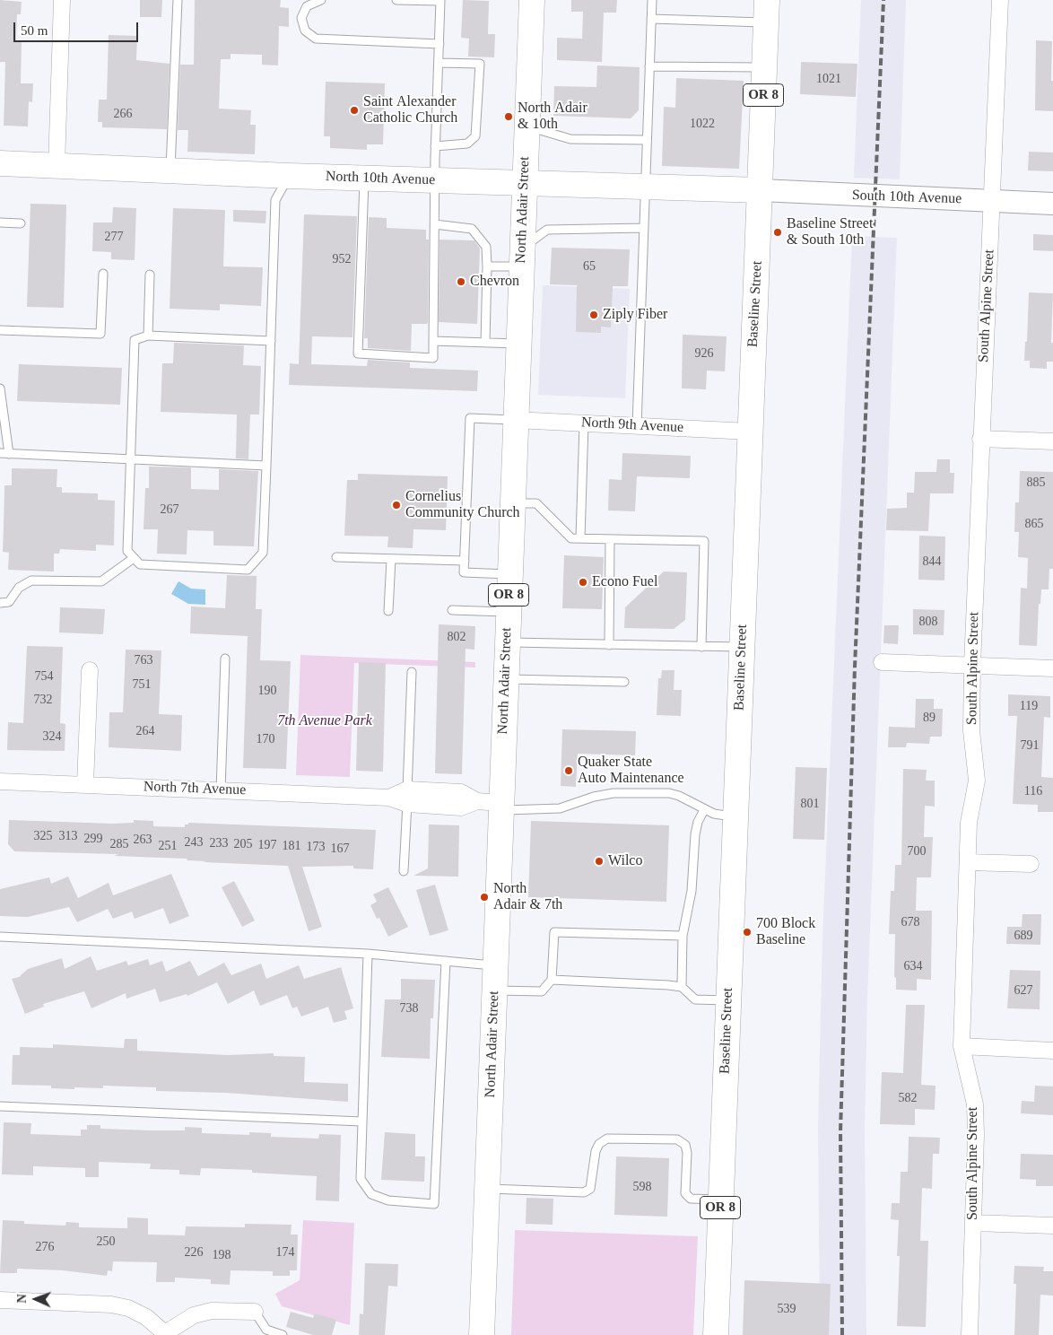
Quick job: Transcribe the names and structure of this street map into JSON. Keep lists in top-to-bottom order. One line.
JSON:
{"streets":{"main road":["OR 8","North 10th Avenue","South 10th Avenue","North Adair Street","Baseline Street"],"street":["South Alpine Street","North 9th Avenue","North 7th Avenue"]},"crossings":[["North 10th Avenue","South 10th Avenue"],["North 10th Avenue","North Adair Street"],["North 10th Avenue","Baseline Street"],["South 10th Avenue","Baseline Street"],["South 10th Avenue","South Alpine Street"],["North Adair Street","North 9th Avenue"],["North Adair Street","North 7th Avenue"],["Baseline Street","North 9th Avenue"]],"parks":["7th Avenue Park"],"places":["Saint Alexander Catholic Church","North Adair & 10th","Baseline Street & South 10th","Chevron","Ziply Fiber","Cornelius Community Church","Econo Fuel","Quaker State Auto Maintenance","Wilco","North Adair & 7th","700 Block Baseline"],"house_numbers":["1021","266","1022","277","952","65","926","885","267","865","844","808","802","763","754","751","190","732","119","89","264","324","170","791","116","801","325","313","299","263","243","233","285","205","197","251","181","173","167","700","678","689","634","627","738","582","598","250","276","226","174","198","539"],"scale_bar":"50 m","north":"left"}
